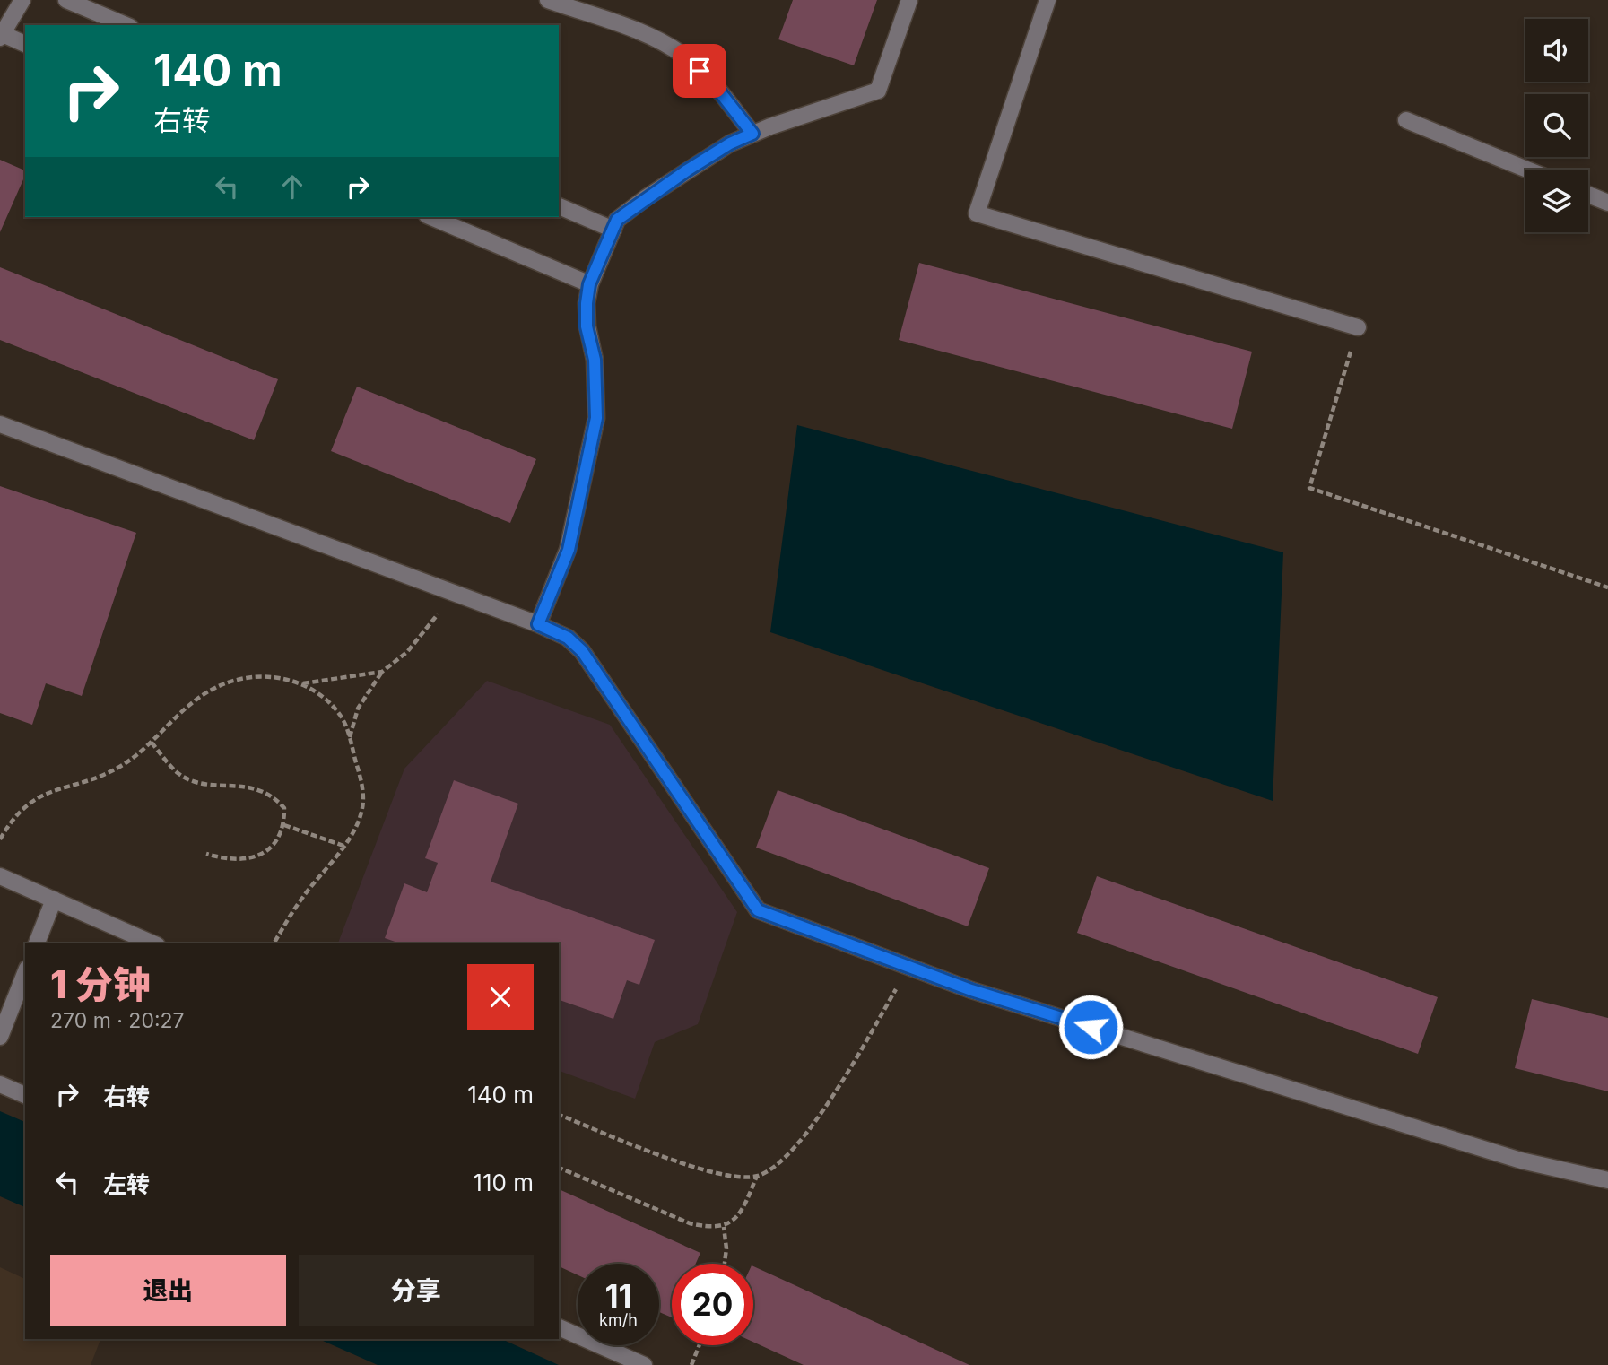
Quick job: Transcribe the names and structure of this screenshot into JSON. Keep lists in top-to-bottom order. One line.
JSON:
{"page":{"turn":["140 m","右转"],"heading":["1 分钟","270 m · 20:27"],"list":[{"name":"右转","value":"140 m"},{"name":"左转","value":"110 m"}],"buttons":["退出","分享"],"speed":"11 km/h","limit":"20"}}
